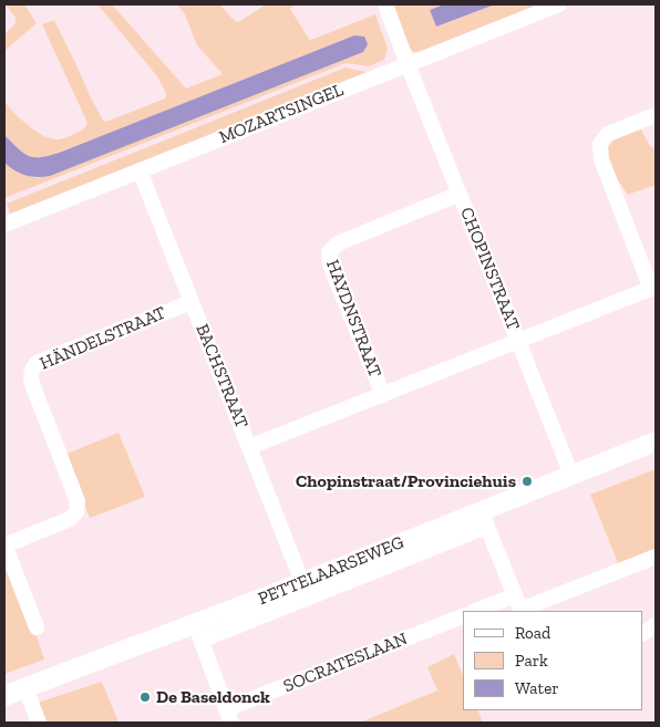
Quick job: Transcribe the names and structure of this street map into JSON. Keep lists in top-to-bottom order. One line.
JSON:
{"streets":{"street":["MOZARTSINGEL","CHOPINSTRAAT","HAYDNSTRAAT","HÄNDELSTRAAT","BACHSTRAAT","PETTELAARSEWEG","SOCRATESLAAN"]},"crossings":[["MOZARTSINGEL","CHOPINSTRAAT"],["MOZARTSINGEL","BACHSTRAAT"],["CHOPINSTRAAT","HAYDNSTRAAT"],["CHOPINSTRAAT","PETTELAARSEWEG"],["HÄNDELSTRAAT","BACHSTRAAT"],["BACHSTRAAT","PETTELAARSEWEG"]],"places":["Chopinstraat/Provinciehuis","De Baseldonck"],"legend":["Road","Park","Water"]}
